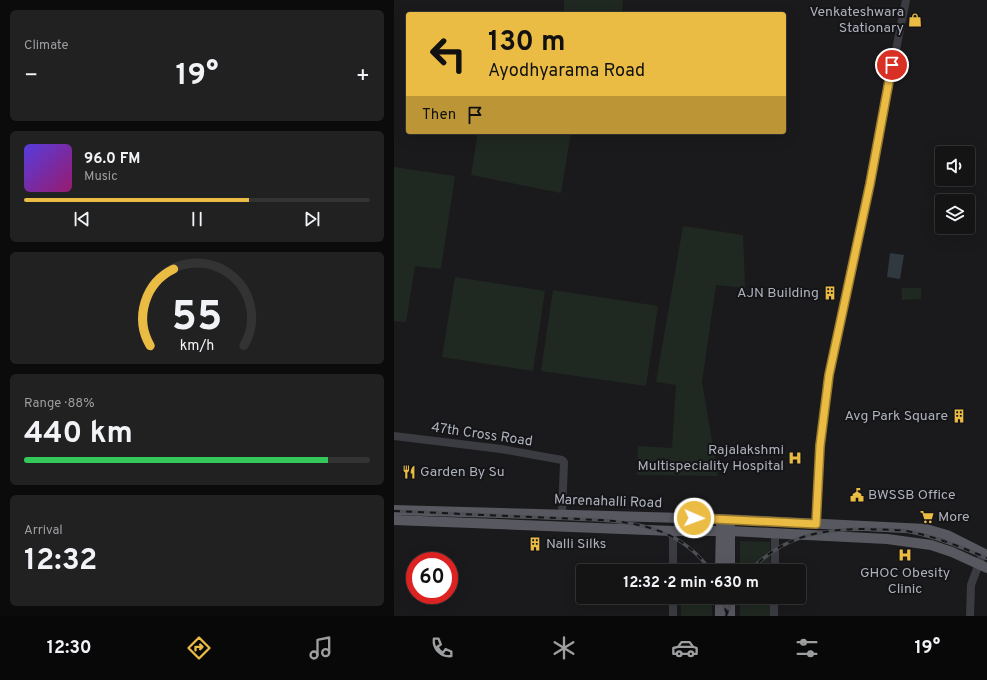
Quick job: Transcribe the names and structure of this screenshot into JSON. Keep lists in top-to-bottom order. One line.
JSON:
{"streets":{"main road":["Marenahalli Road"],"street":["47th Cross Road"]},"crossings":[["47th Cross Road","Marenahalli Road"]],"places":{"shop":["Venkateshwara Stationary"],"building":["AJN Building","Avg Park Square","Nalli Silks"],"hospital":["Rajalakshmi Multispeciality Hospital","GHOC Obesity Clinic"],"restaurant":["Garden By Su"],"public building":["BWSSB Office"],"supermarket":["More"]},"page":{"tile":["Climate",["Range · 88%","440 km"],["Arrival","12:32"]],"turn":["130 m","Ayodhyarama Road"],"heat":["−","19°","+"],"then":"Then","song":["96.0 FM","Music"],"limit":"60","trip":"12:32 · 2 min · 630 m","tabs":["12:30","19°"],"gauge":["55","km/h"]}}
